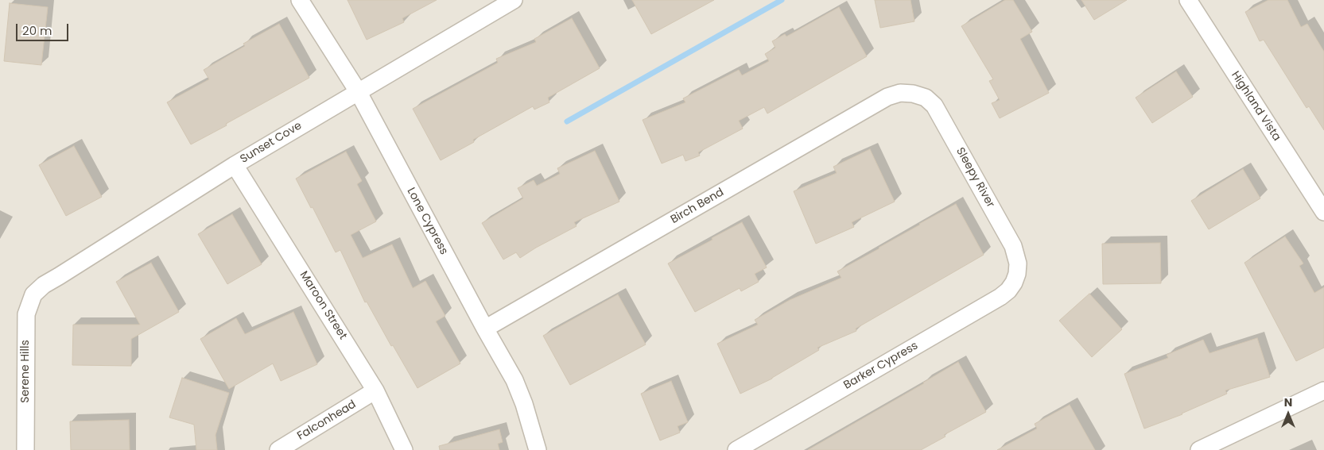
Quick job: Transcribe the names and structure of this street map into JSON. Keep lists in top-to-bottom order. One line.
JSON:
{"streets":{"street":["Highland Vista","Sunset Cove","Sleepy River","Birch Bend","Lone Cypress","Maroon Street","Barker Cypress","Serene Hills","Falconhead"]},"crossings":[["Sunset Cove","Lone Cypress"],["Sunset Cove","Maroon Street"],["Sunset Cove","Serene Hills"],["Sleepy River","Birch Bend"],["Sleepy River","Barker Cypress"],["Birch Bend","Lone Cypress"],["Maroon Street","Falconhead"]],"scale_bar":"20 m","north":"top"}
